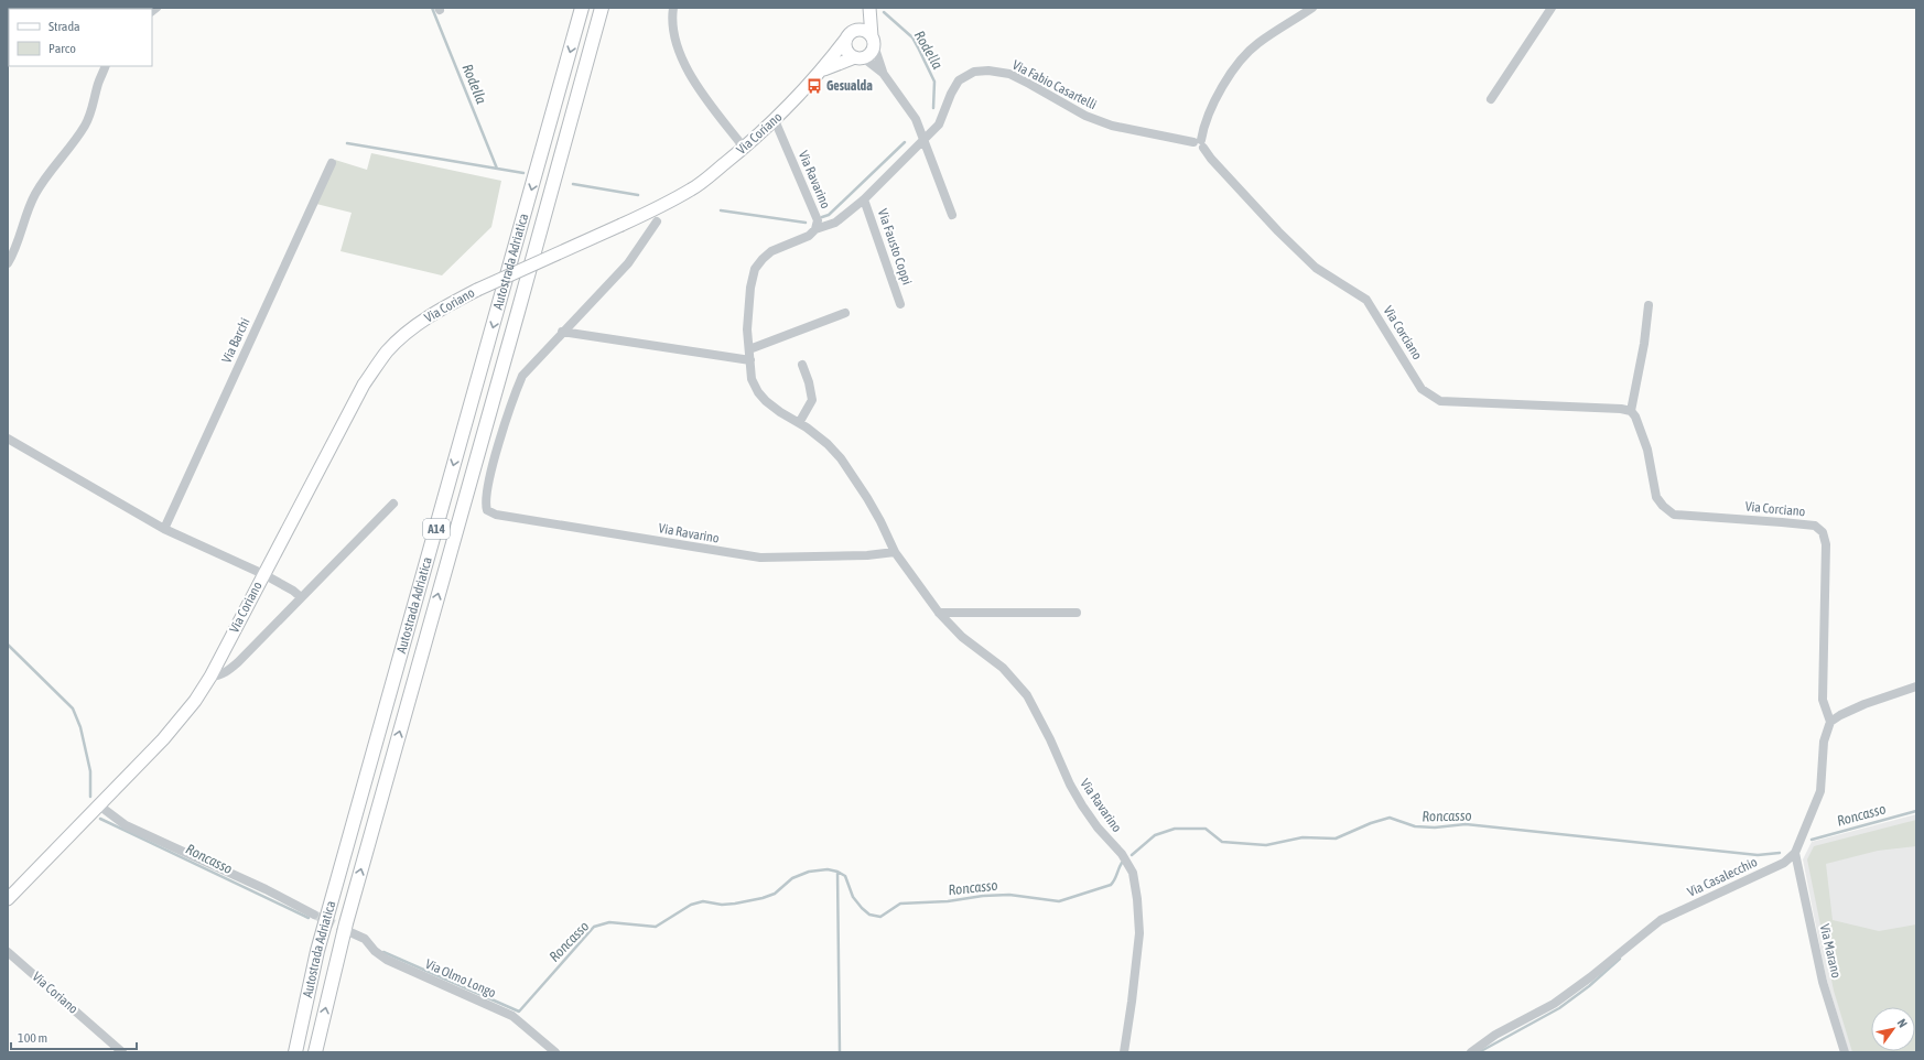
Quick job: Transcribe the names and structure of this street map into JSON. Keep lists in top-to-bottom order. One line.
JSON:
{"streets":{"highway":["Autostrada Adriatica","A14"],"main road":["Via Coriano"],"street":["Via Fabio Casartelli","Via Ravarino","Via Fausto Coppi","Via Corciano","Via Barchi","Via Casalecchio","Via Marano","Via Olmo Longo"]},"crossings":[["Via Fabio Casartelli","Via Ravarino"],["Via Fabio Casartelli","Via Fausto Coppi"],["Via Fabio Casartelli","Via Corciano"],["Via Coriano","Via Ravarino"],["Via Casalecchio","Via Marano"]],"water":["Rodella","Roncasso"],"places":{"bus stop":["Gesualda"]},"legend":["Strada","Parco"],"scale_bar":"100 m","north":"top right"}
